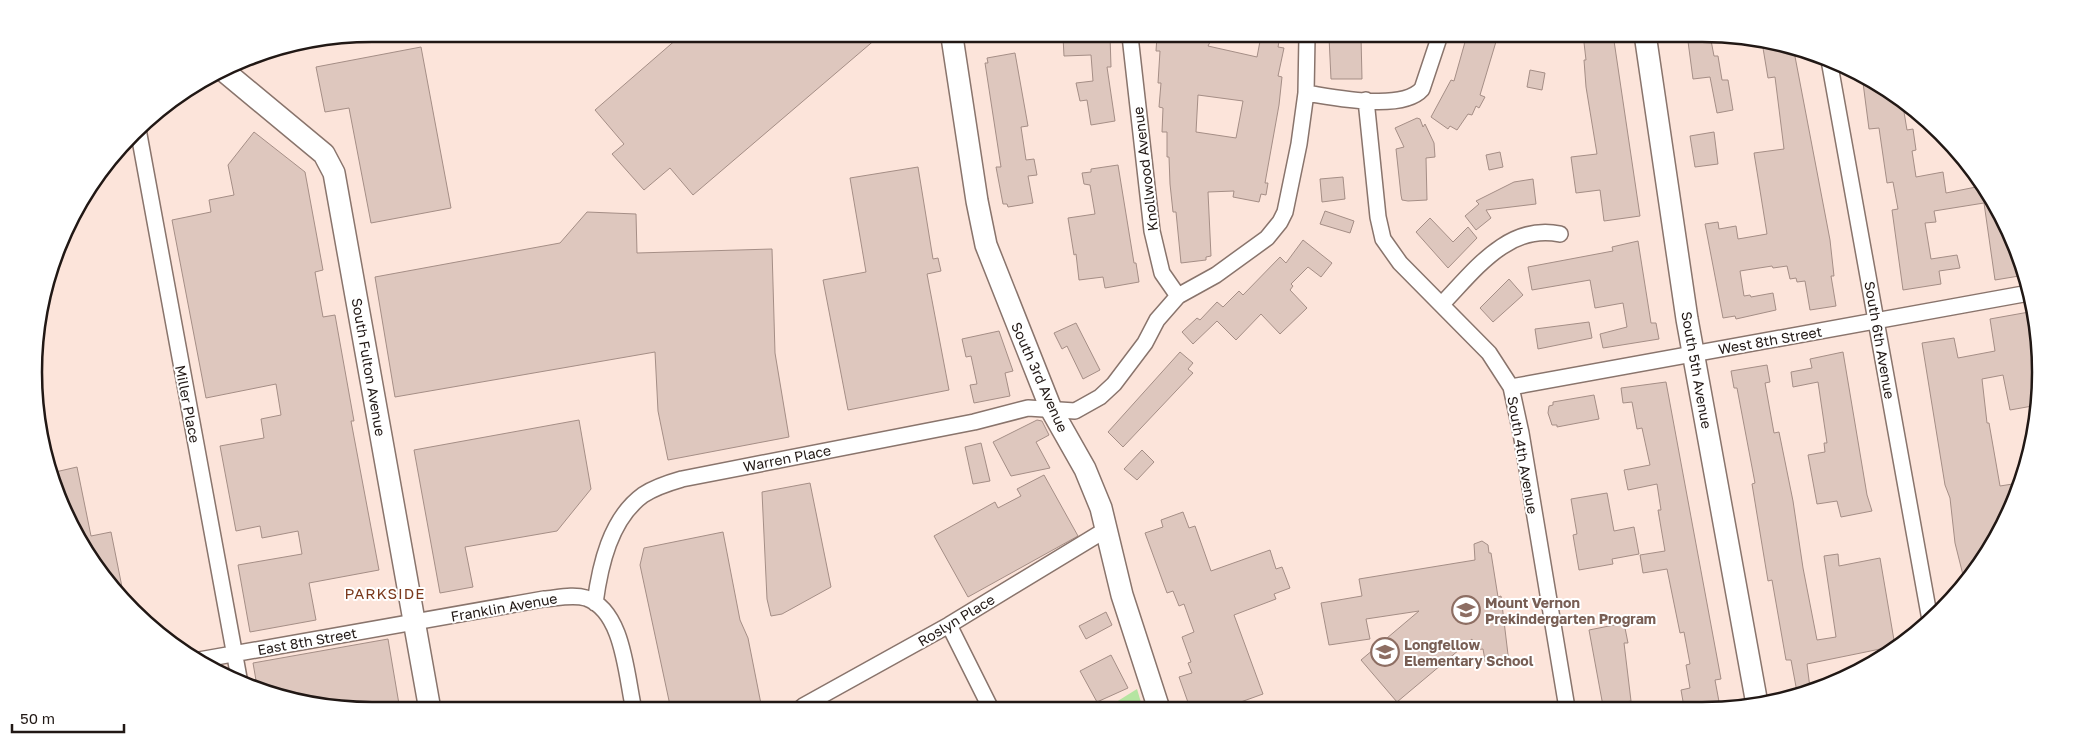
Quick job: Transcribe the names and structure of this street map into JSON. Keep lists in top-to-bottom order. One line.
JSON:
{"streets":{"street":["Knollwood Avenue","West 8th Street","South 6th Avenue","South Fulton Avenue","South 5th Avenue","South 3rd Avenue","Miller Place","South 4th Avenue","Warren Place","Franklin Avenue","Roslyn Place","East 8th Street"]},"crossings":[["Knollwood Avenue","Warren Place"],["West 8th Street","South 6th Avenue"],["West 8th Street","South 5th Avenue"],["West 8th Street","South 4th Avenue"],["South Fulton Avenue","Franklin Avenue"],["South Fulton Avenue","East 8th Street"],["South 3rd Avenue","Warren Place"],["South 3rd Avenue","Roslyn Place"],["Miller Place","East 8th Street"],["Warren Place","Franklin Avenue"],["Franklin Avenue","East 8th Street"]],"districts":["PARKSIDE"],"places":{"school or university":["Mount Vernon Prekindergarten Program","Longfellow Elementary School"]},"scale_bar":"50 m"}
